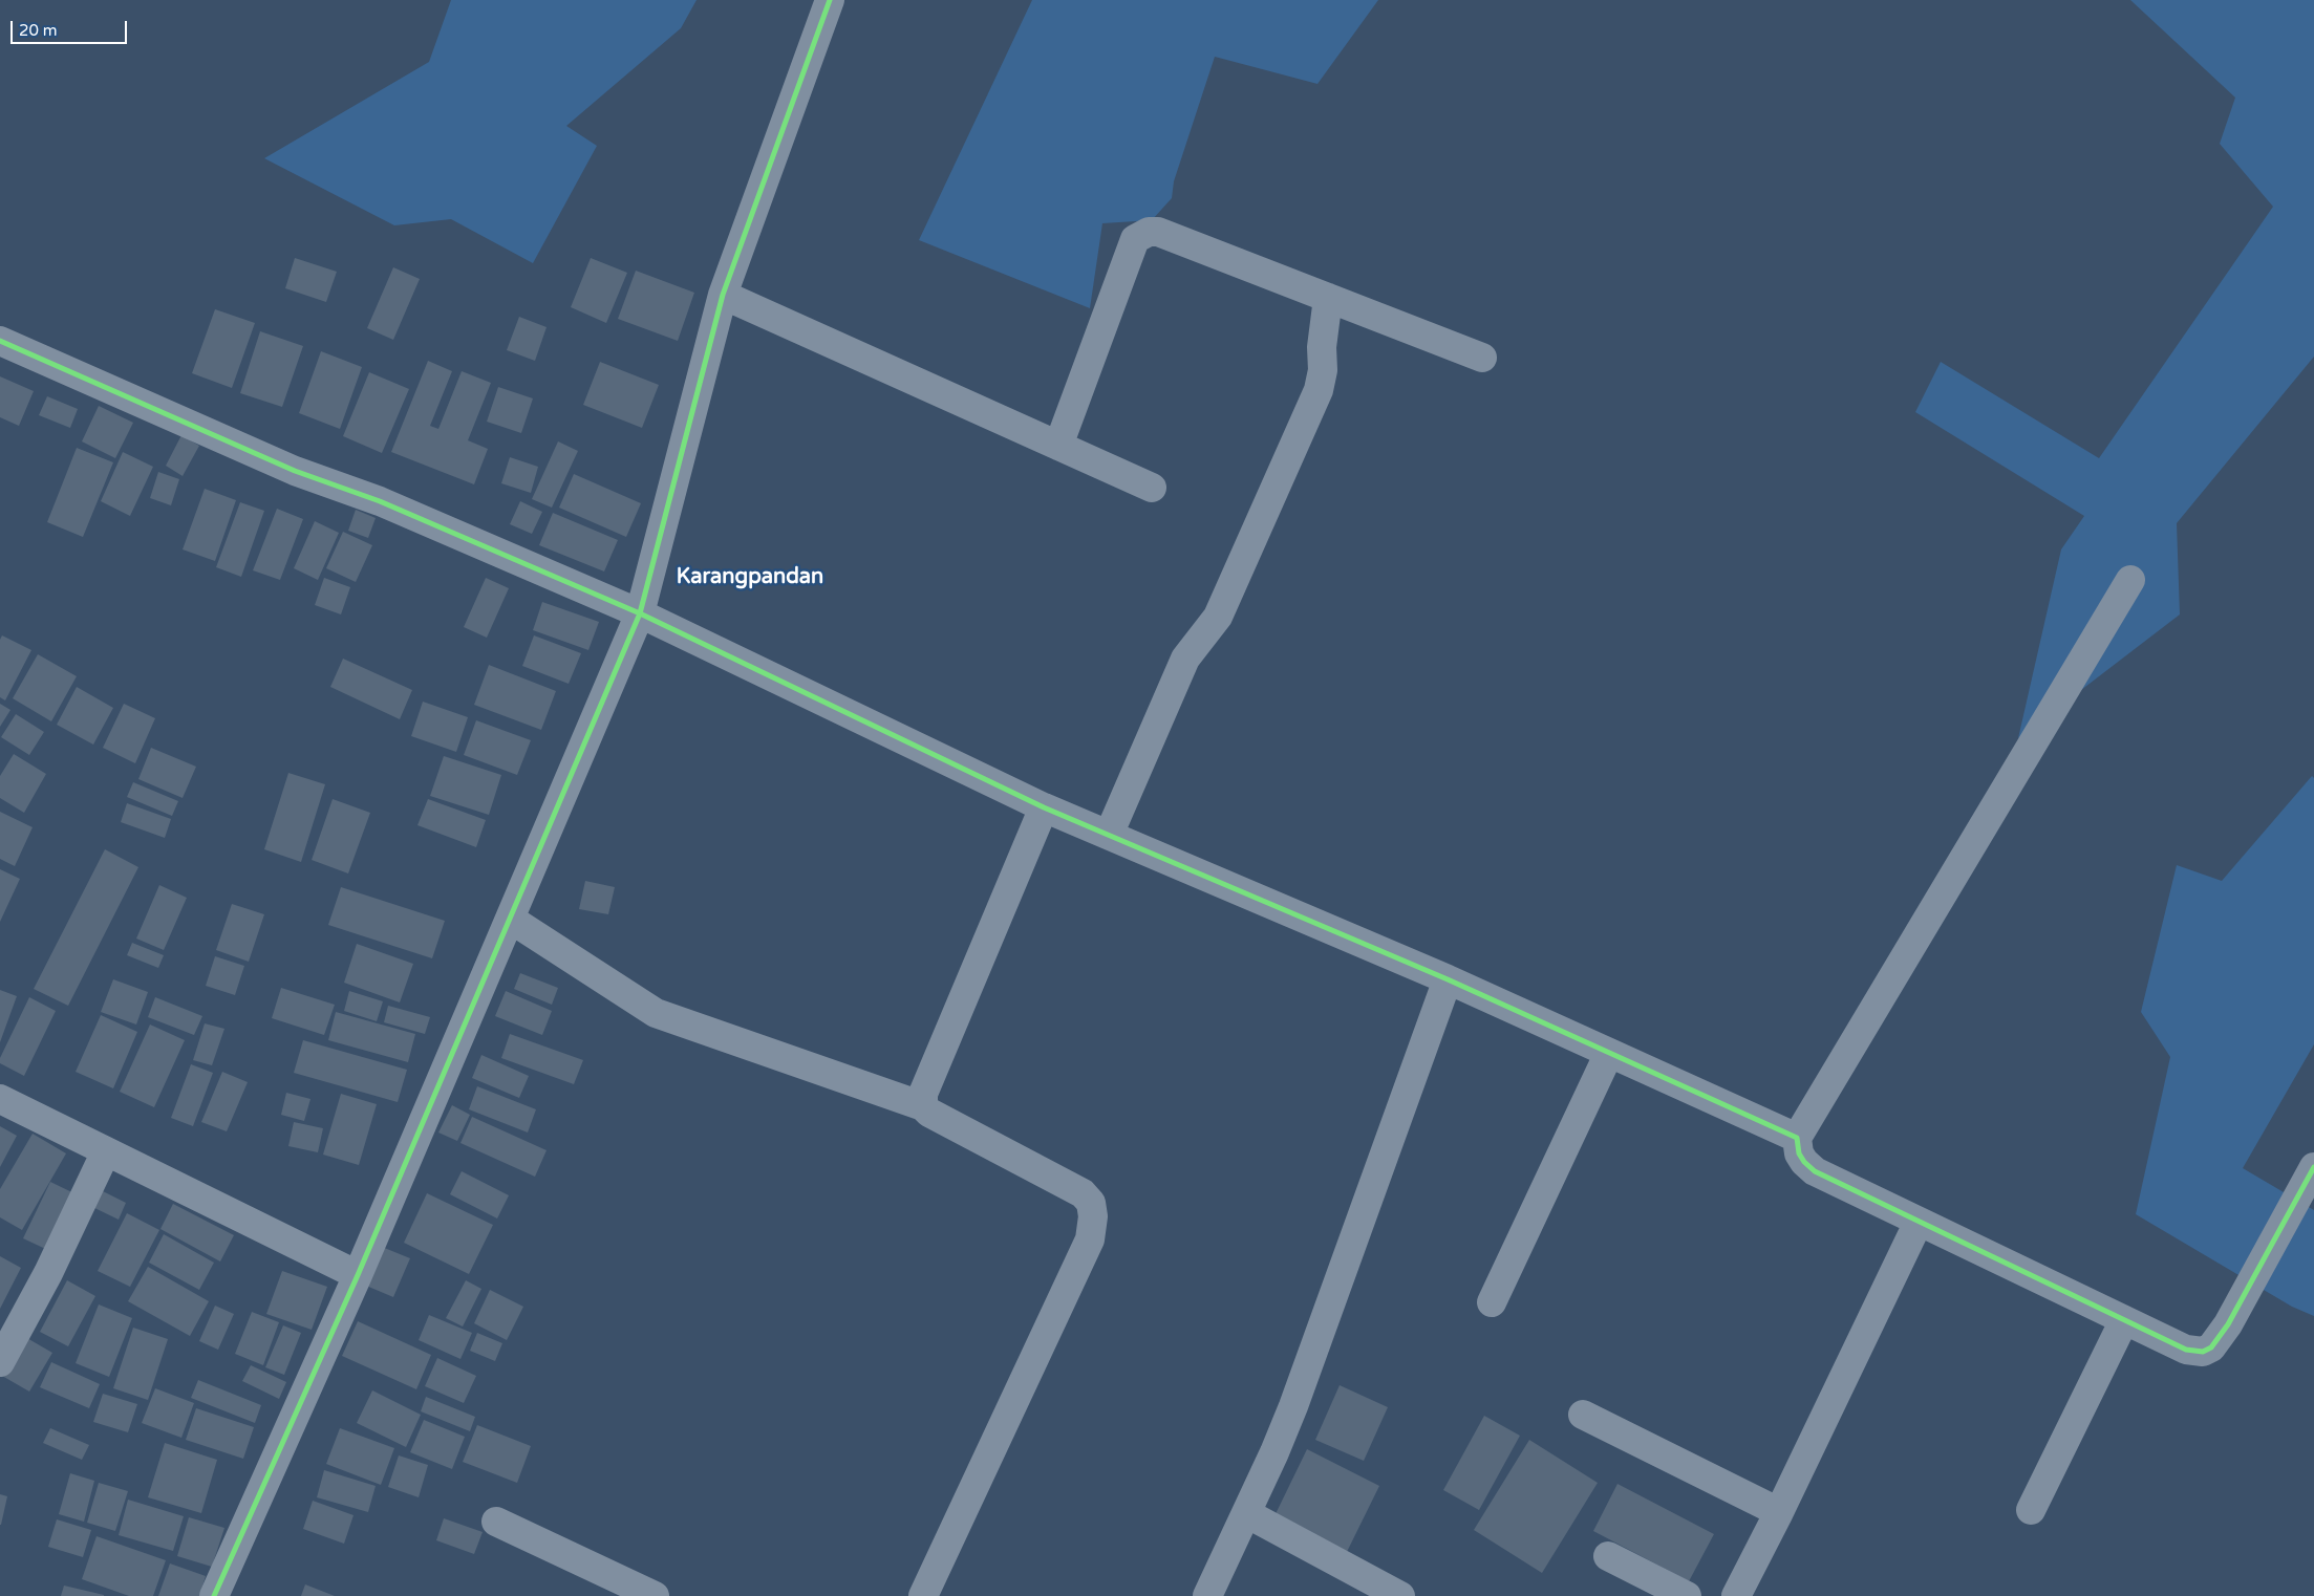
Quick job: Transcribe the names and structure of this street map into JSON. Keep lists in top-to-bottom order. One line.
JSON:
{"districts":["Karangpandan"],"scale_bar":"20 m"}
